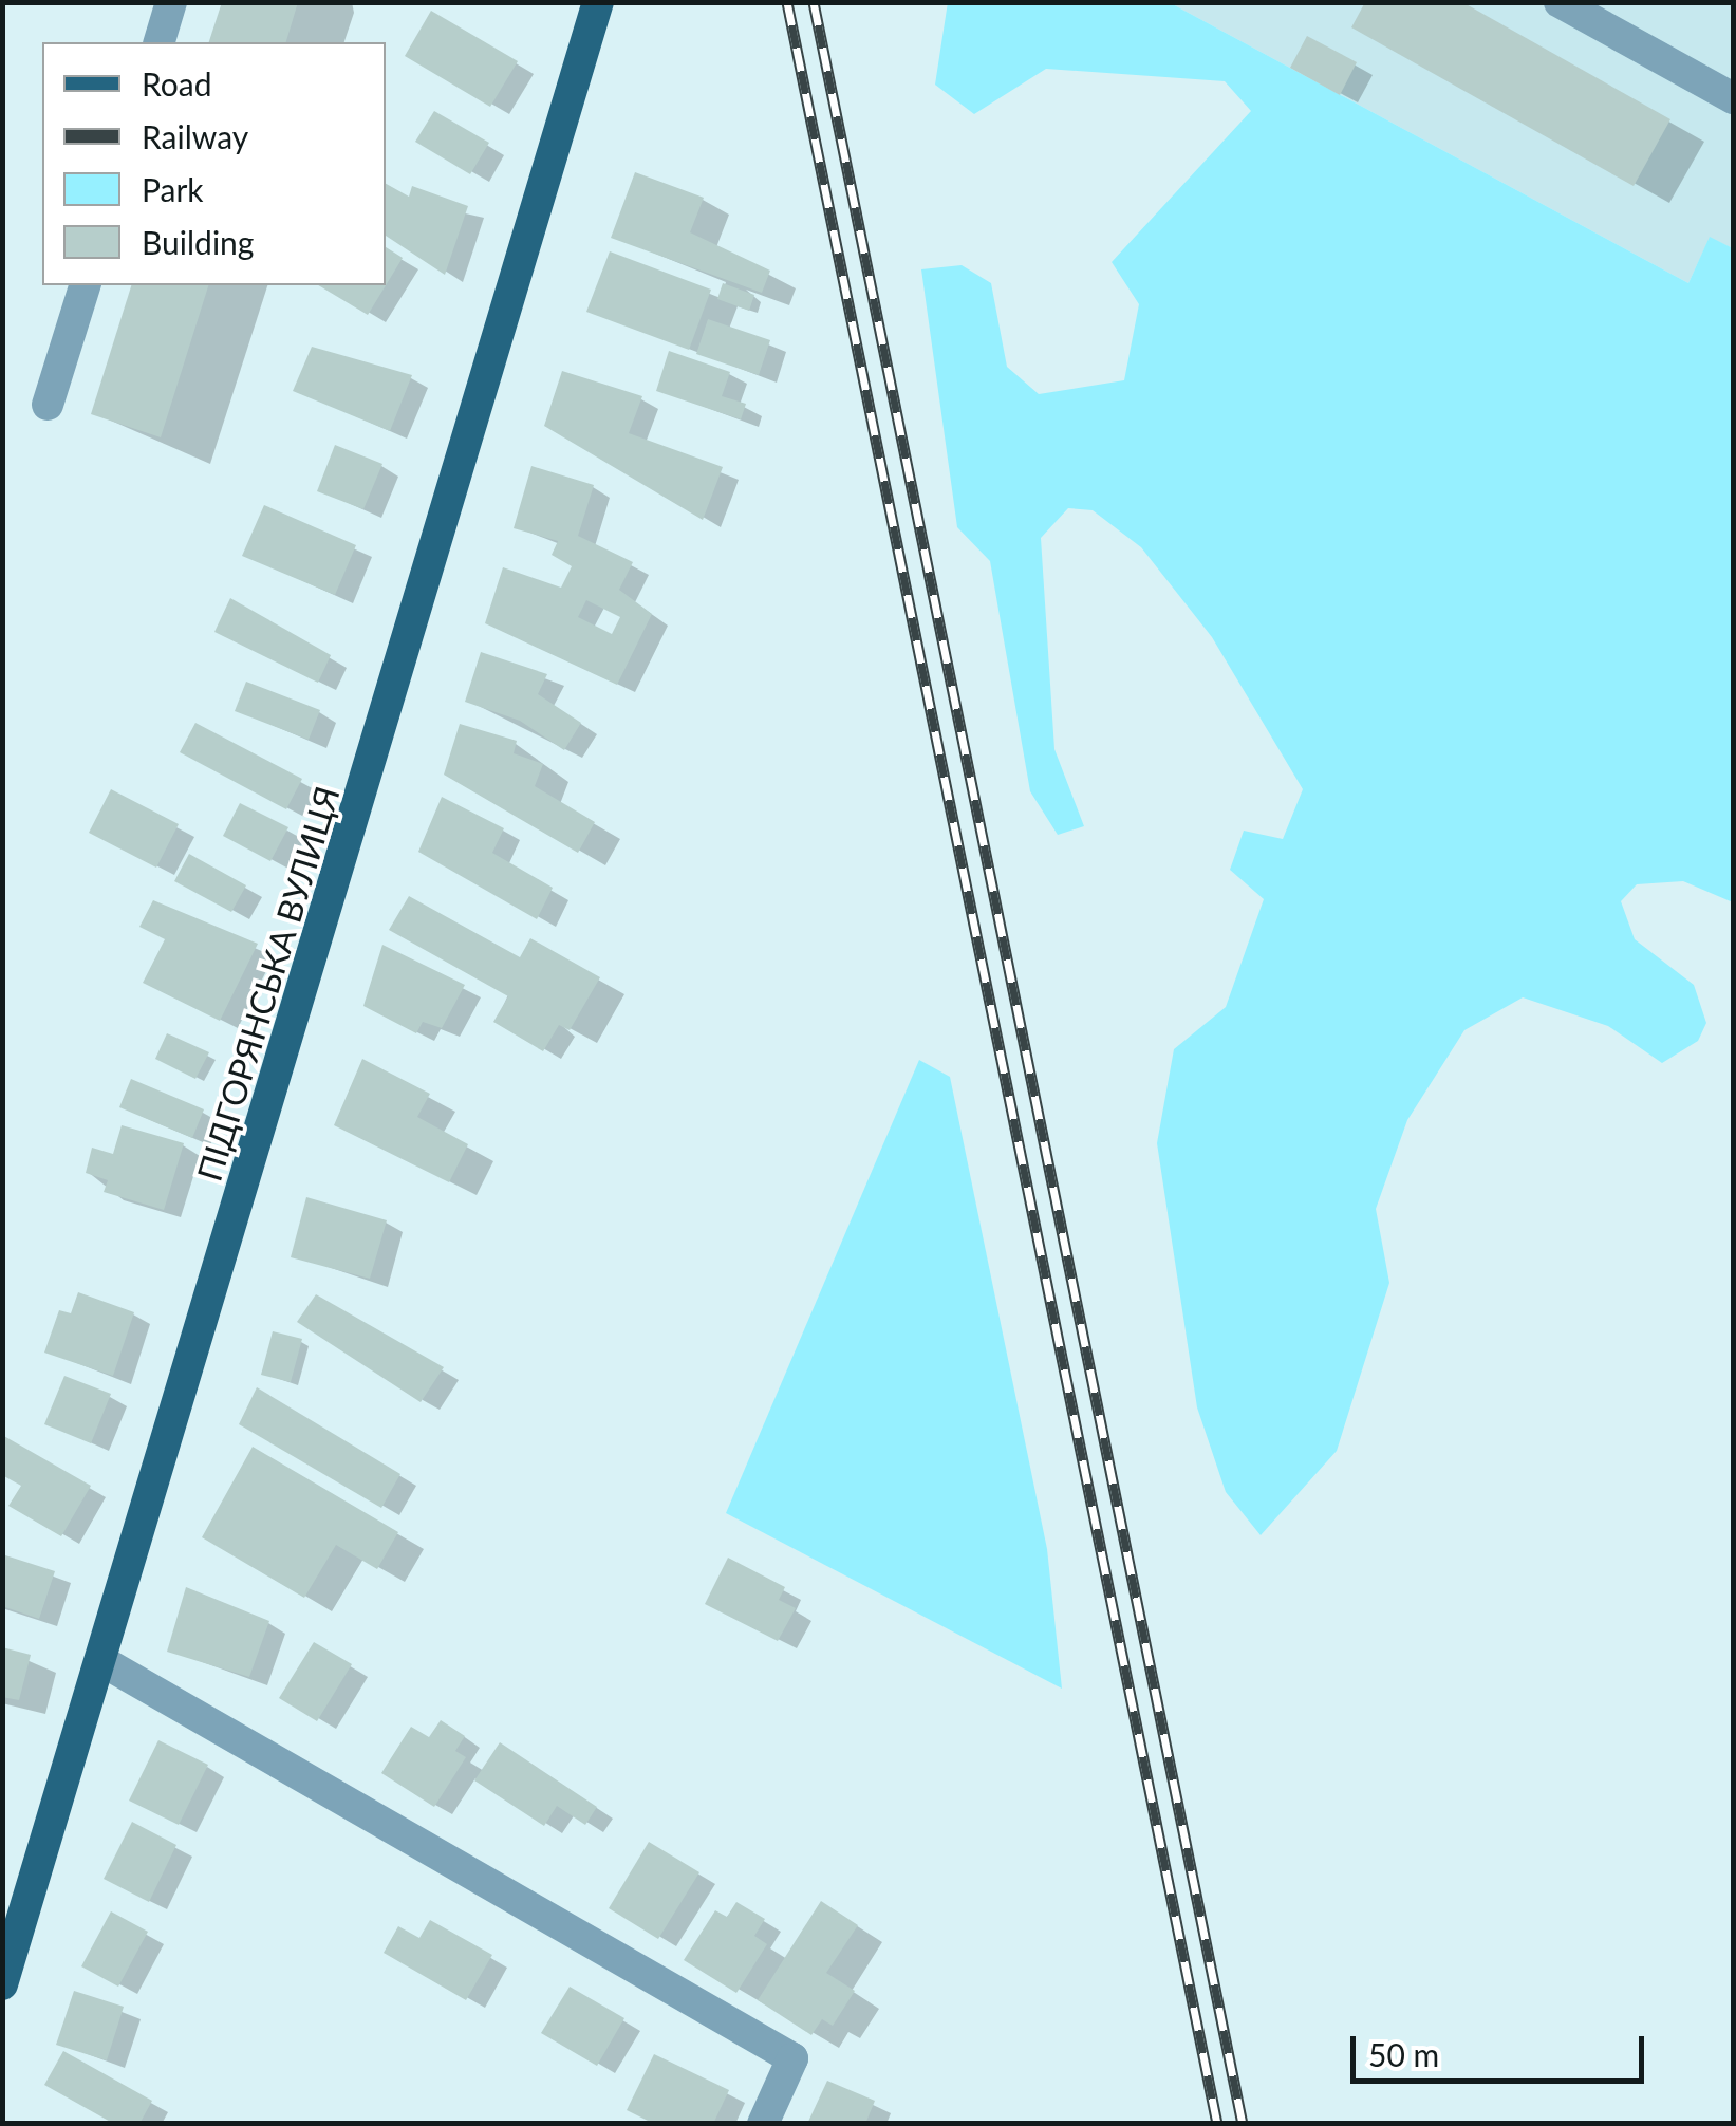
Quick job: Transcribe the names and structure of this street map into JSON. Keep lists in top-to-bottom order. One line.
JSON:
{"streets":{"main road":["ПІДГОРЯНСЬКА ВУЛИЦЯ"]},"legend":["Road","Railway","Park","Building"],"scale_bar":"50 m"}
